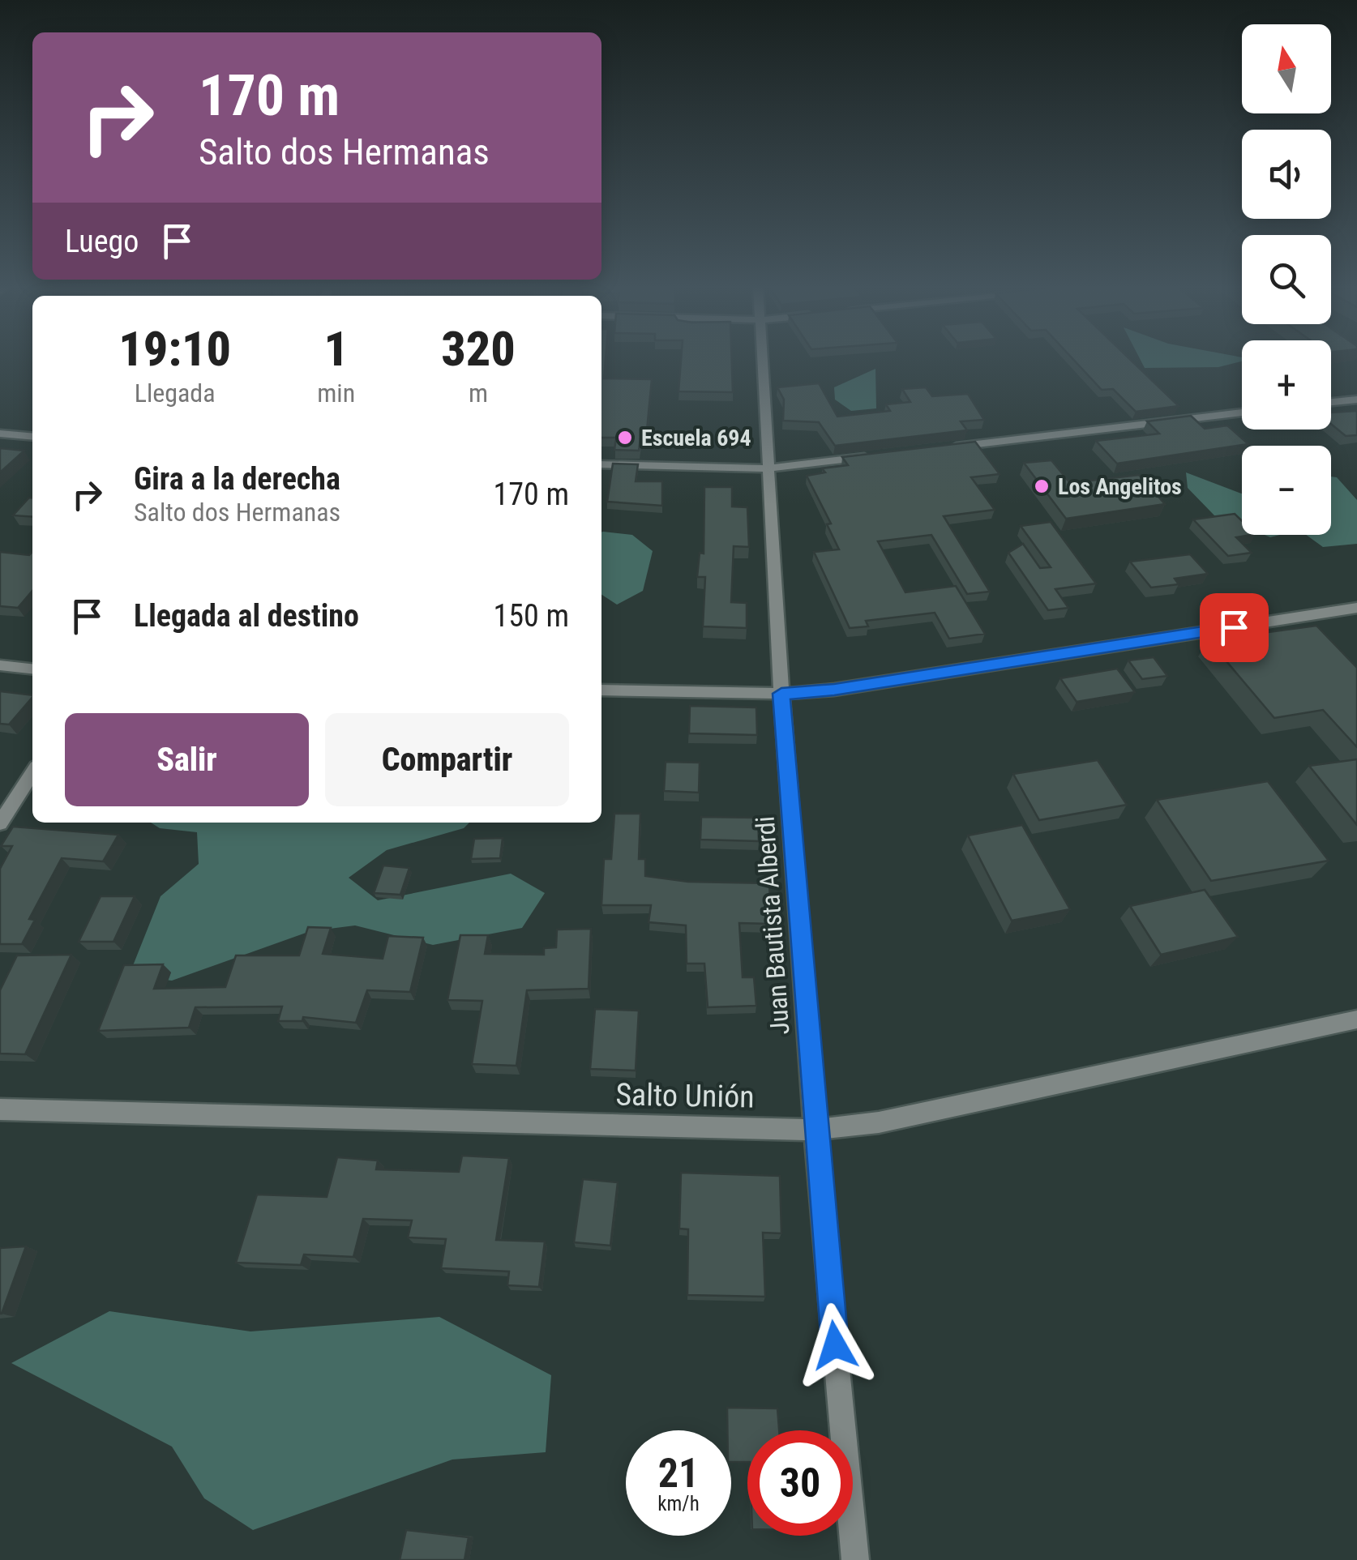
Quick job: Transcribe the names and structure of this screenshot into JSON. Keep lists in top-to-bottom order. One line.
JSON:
{"streets":{"street":["Juan Bautista Alberdi","Salto Unión"]},"crossings":[["Juan Bautista Alberdi","Salto Unión"]],"places":["Escuela 694","Los Angelitos"],"north":"top","page":{"map_buttons":["+","−"],"turn":["170 m","Salto dos Hermanas"],"then":"Luego","eta":["19:10","Llegada","1","min","320","m"],"list":[{"name":"Gira a la derecha","note":"Salto dos Hermanas","value":"170 m"},{"name":"Llegada al destino","value":"150 m"}],"buttons":["Salir","Compartir"],"speed":"21 km/h","limit":"30"}}
